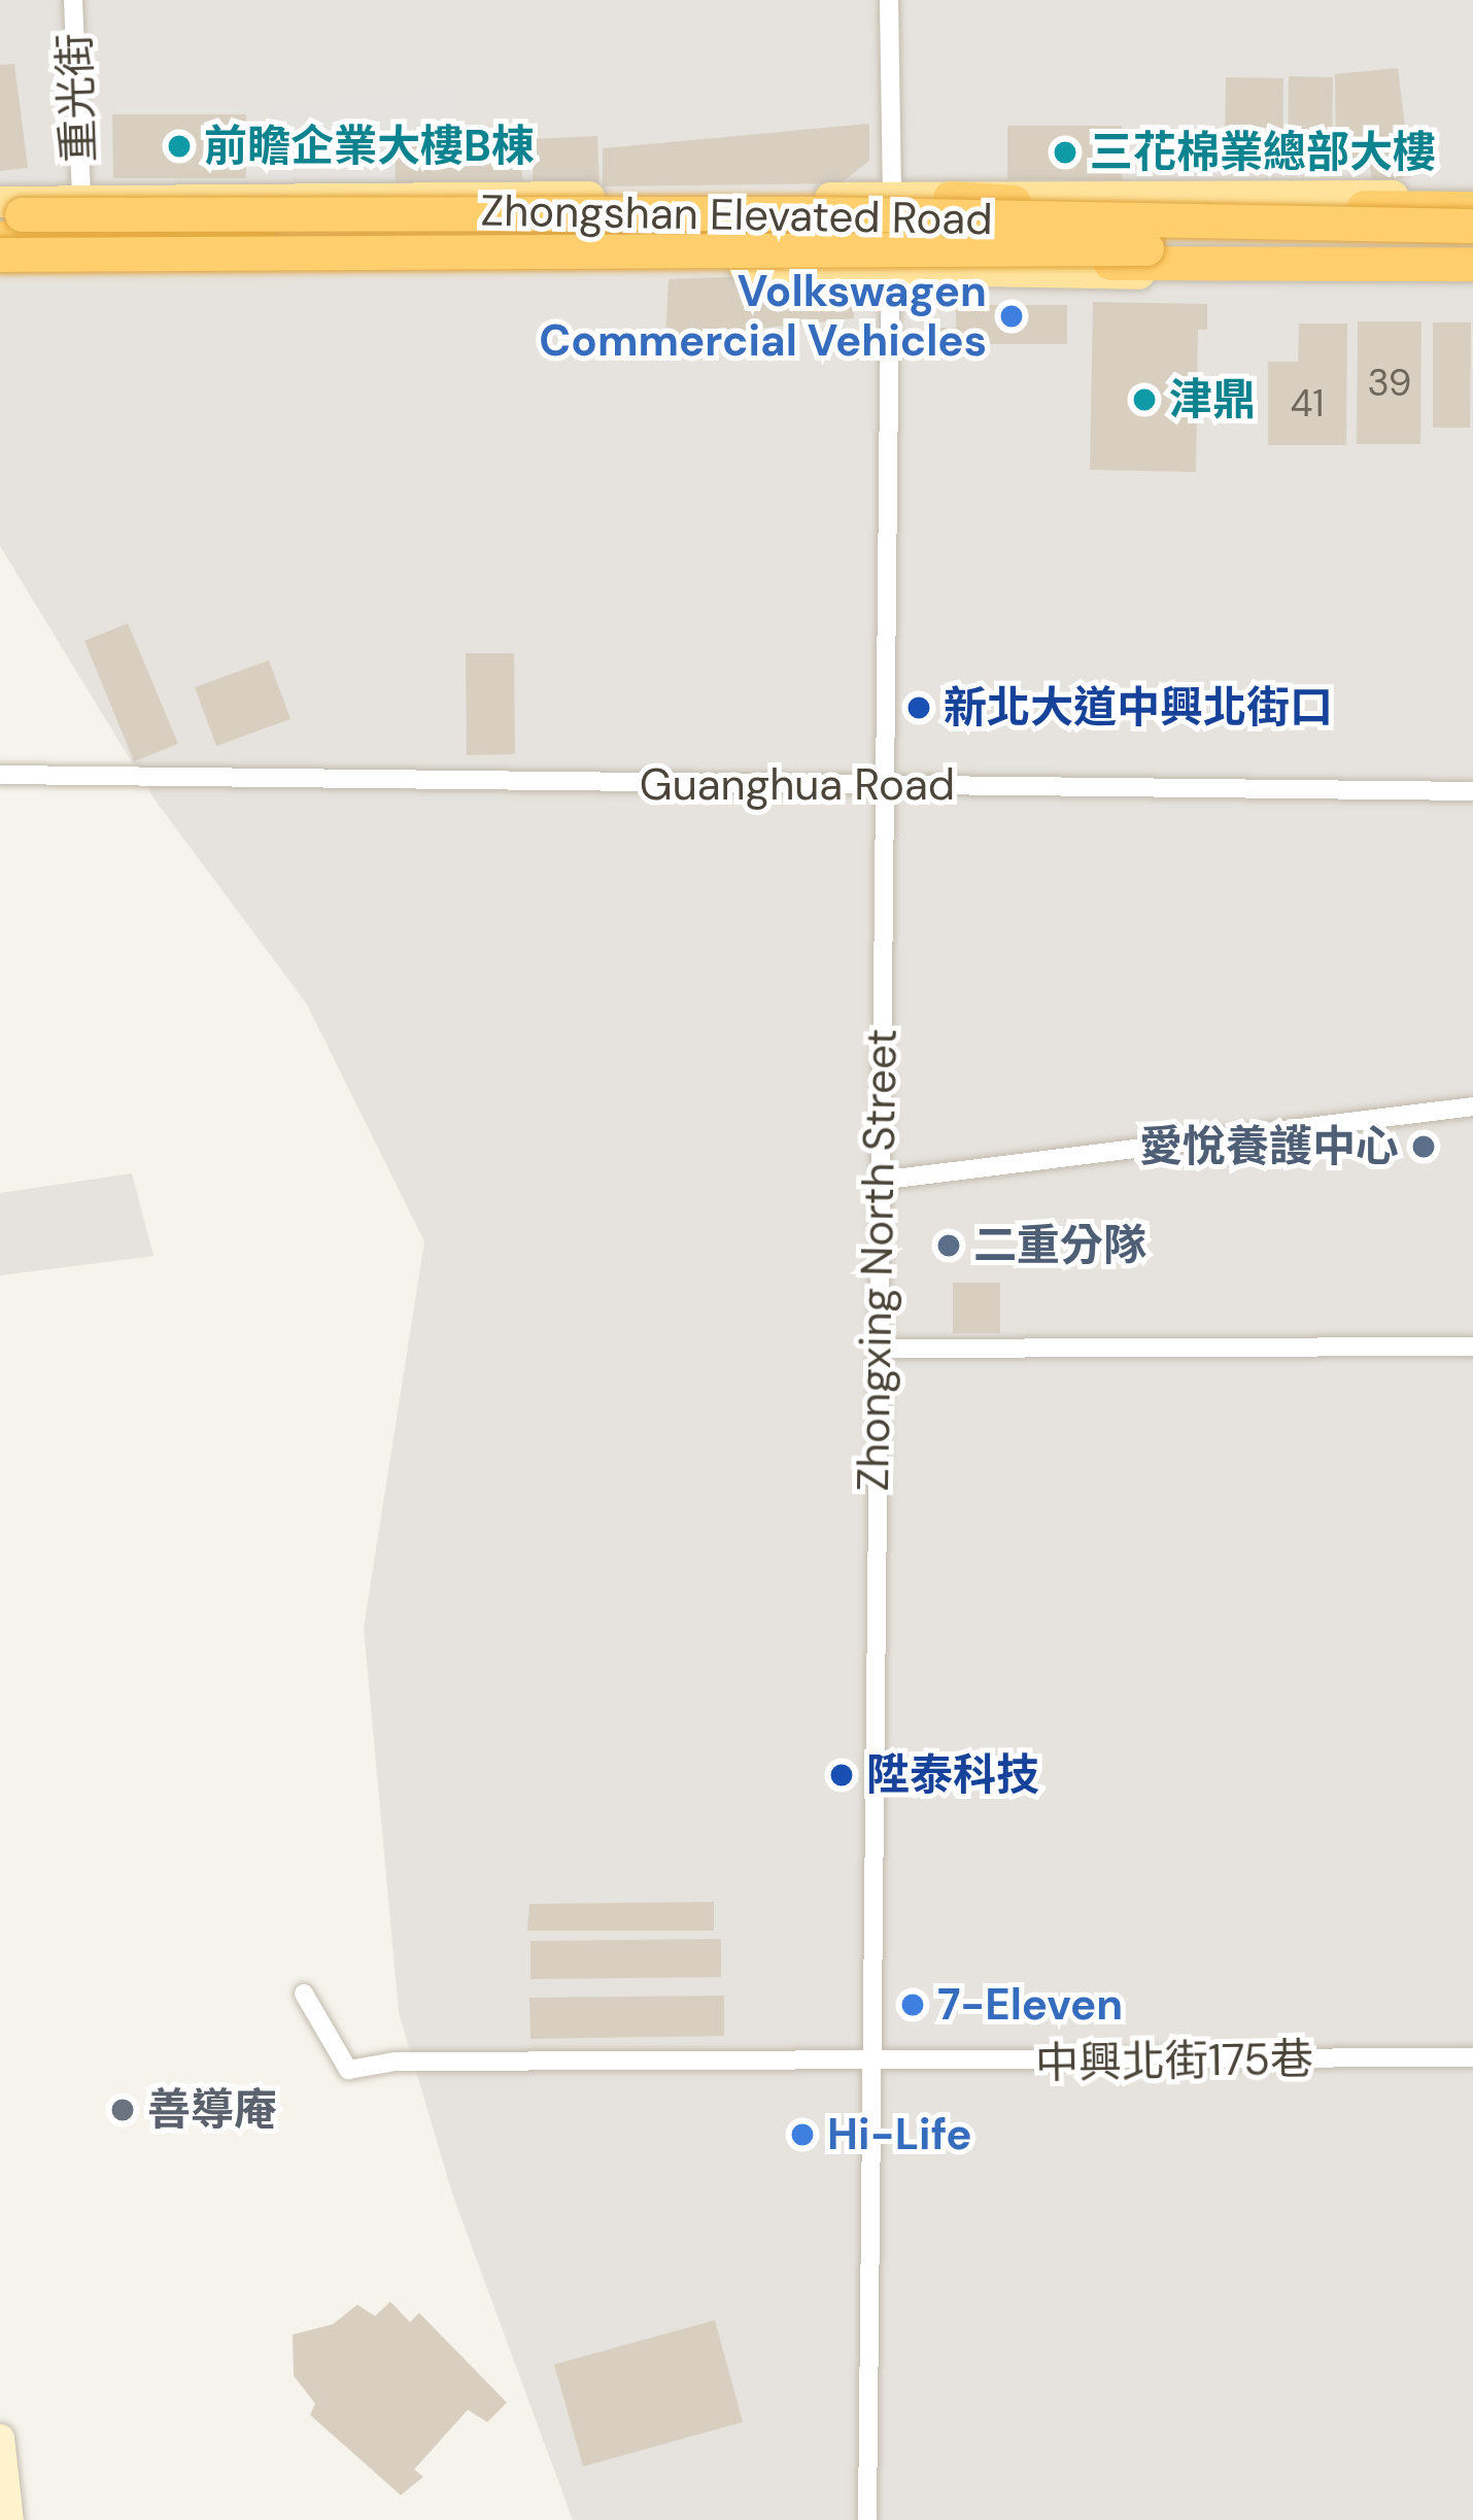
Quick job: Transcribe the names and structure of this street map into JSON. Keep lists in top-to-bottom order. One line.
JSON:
{"streets":{"highway":["Zhongshan Elevated Road"],"street":["重光街","Guanghua Road","Zhongxing North Street","中興北街175巷"]},"crossings":[["Guanghua Road","Zhongxing North Street"],["Zhongxing North Street","中興北街175巷"]],"places":["前瞻企業大樓B棟","三花棉業總部大樓","Volkswagen Commercial Vehicles","津鼎","新北大道中興北街口","愛悅養護中心","二重分隊","陞泰科技","7-Eleven","善導庵","Hi-Life"],"house_numbers":["39","41"]}
